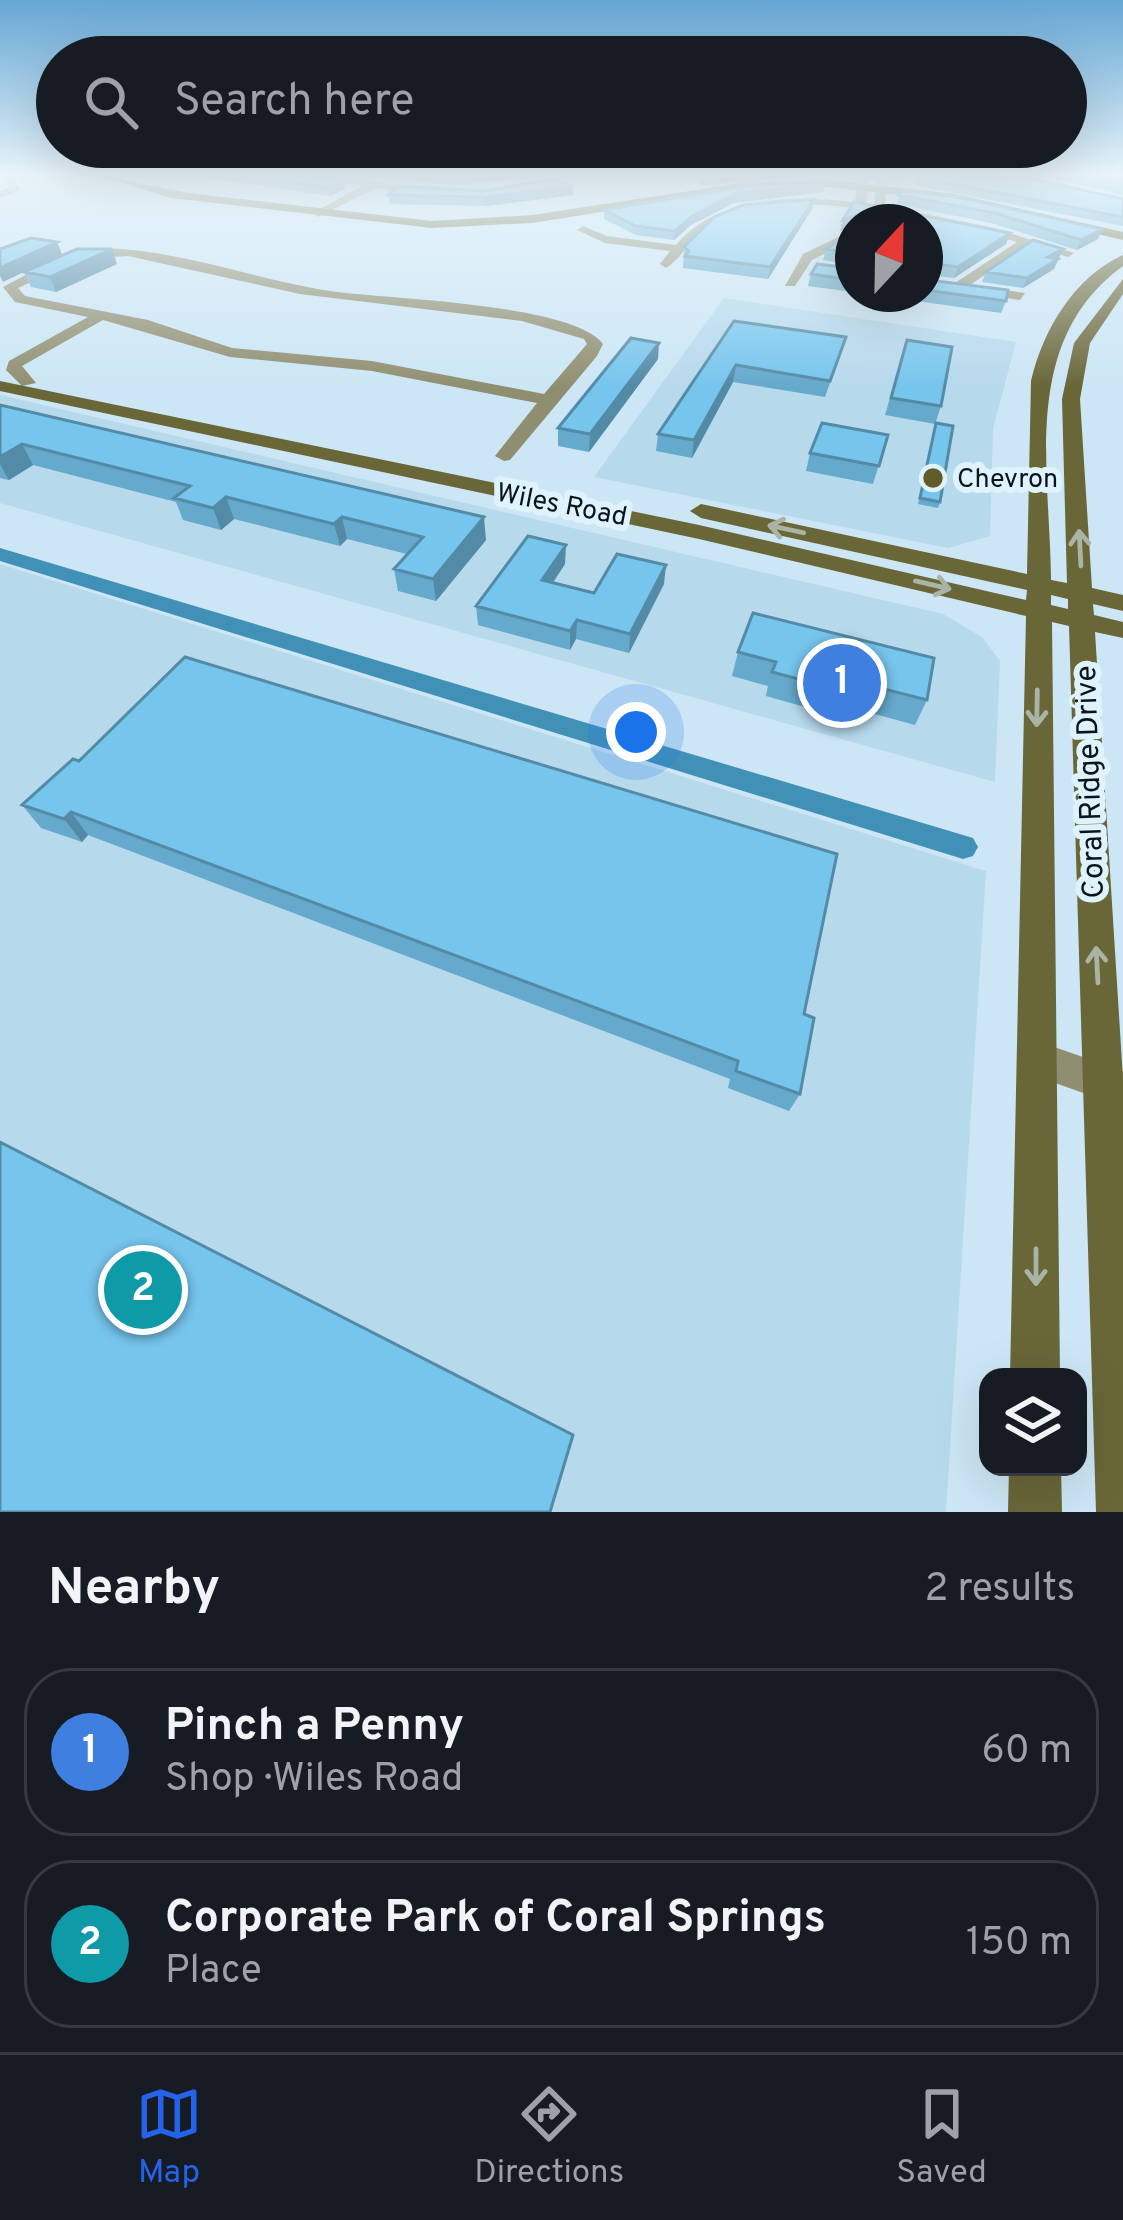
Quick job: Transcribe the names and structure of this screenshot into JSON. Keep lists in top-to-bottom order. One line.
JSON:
{"streets":{"street":["Wiles Road","Coral Ridge Drive"]},"crossings":[["Wiles Road","Coral Ridge Drive"]],"places":["Chevron"],"north":"top","page":{"search":"Search here","pins":["1","2"],"heading":["Nearby","2 results"],"list":[{"mark":"1","name":"Pinch a Penny","note":"Shop · Wiles Road","value":"60 m"},{"mark":"2","name":"Corporate Park of Coral Springs","note":"Place","value":"150 m"}],"nav":["Map","Directions","Saved"]}}
